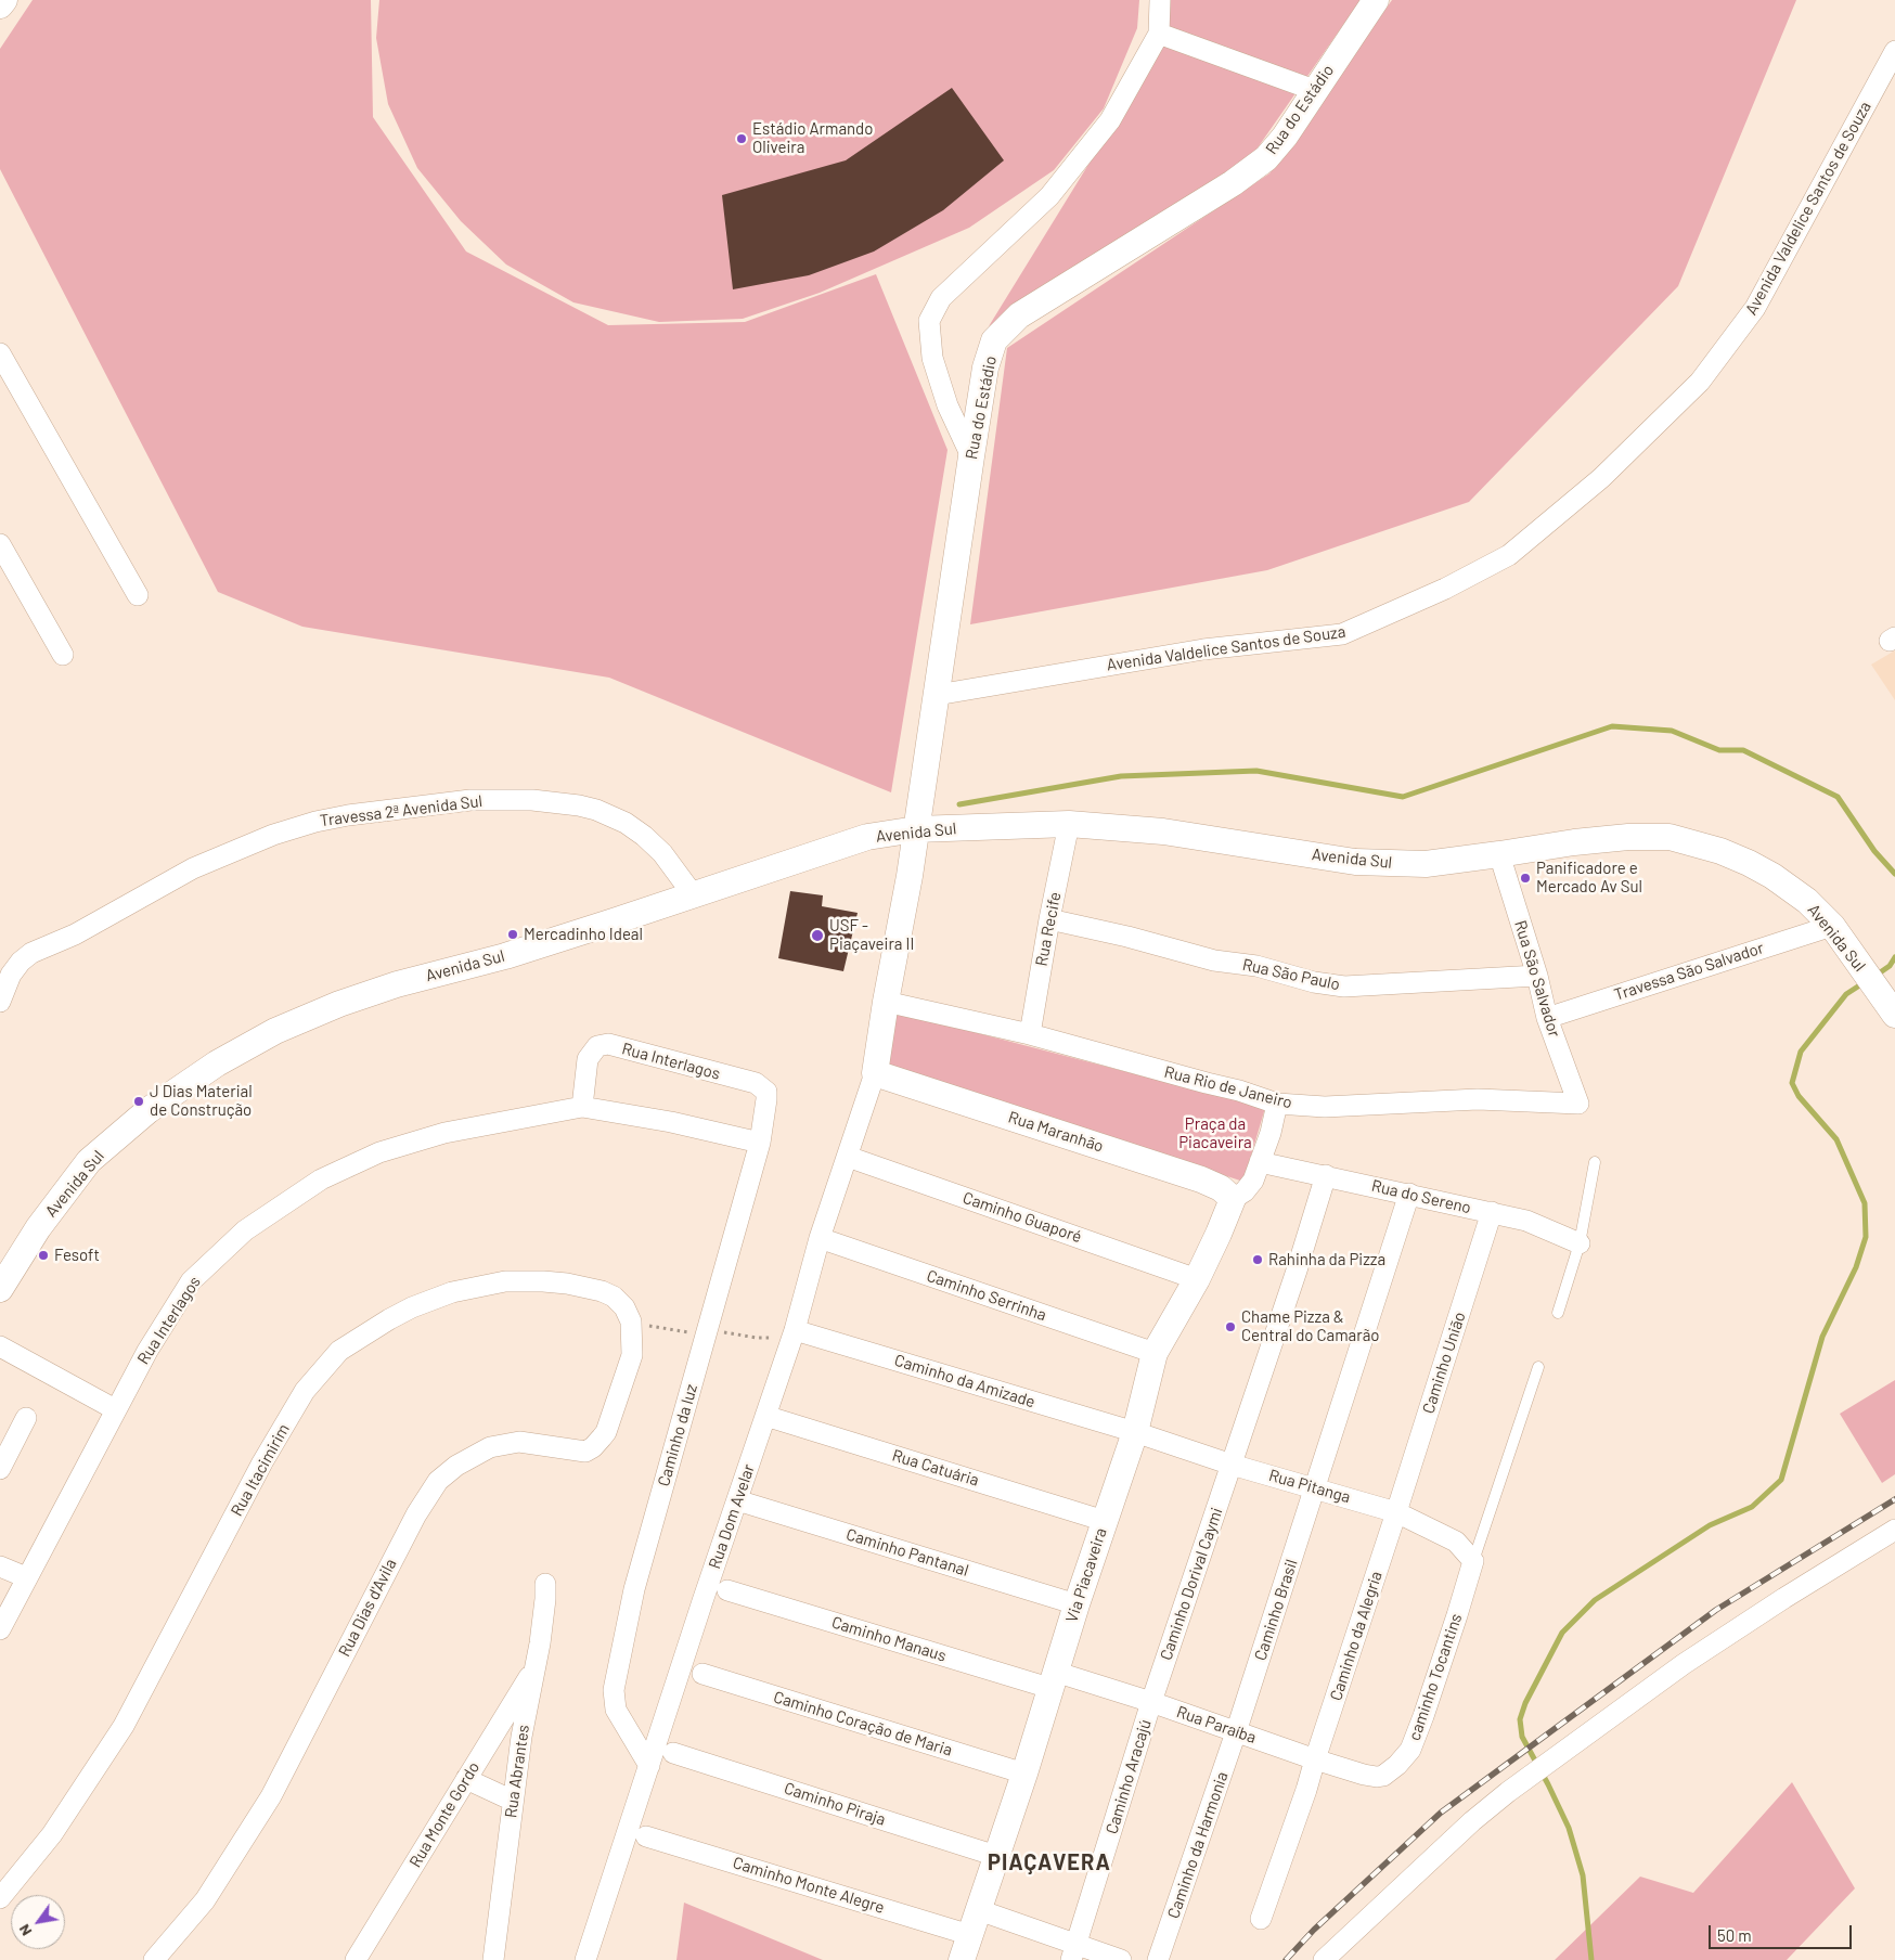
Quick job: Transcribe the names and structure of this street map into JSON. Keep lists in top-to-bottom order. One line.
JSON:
{"streets":{"street":["Rua do Estádio","Avenida Valdelice Santos de Souza","Travessa 2ª Avenida Sul","Avenida Sul","Rua Recife","Travessa São Salvador","Rua São Paulo","Rua São Salvador","Rua Interlagos","Rua Rio de Janeiro","Rua Maranhão","Rua do Sereno","Caminho Guaporé","Caminho Serrinha","Caminho União","Caminho da Amizade","Caminho da luz","Rua Catuária","Rua Itacimirim","Rua Pitanga","Rua Dom Avelar","Caminho Pantanal","Via Piacaveira","Caminho Dorival Caymi","Rua Dias d'Avila","Caminho Brasil","Caminho da Alegria","Caminho Manaus","caminho Tocantins","Caminho Coração de Maria","Rua Paraíba","Rua Abrantes","Caminho Aracajú","Caminho Piraja","Rua Monte Gordo","Caminho da Harmonia","Caminho Monte Alegre"]},"crossings":[["Rua do Estádio","Avenida Valdelice Santos de Souza"],["Rua do Estádio","Avenida Sul"],["Rua do Estádio","Rua Rio de Janeiro"],["Rua do Estádio","Rua Maranhão"],["Rua do Estádio","Rua Dom Avelar"],["Travessa 2ª Avenida Sul","Avenida Sul"],["Avenida Sul","Rua Recife"],["Avenida Sul","Travessa São Salvador"],["Avenida Sul","Rua São Salvador"],["Rua Recife","Rua São Paulo"],["Rua Recife","Rua Rio de Janeiro"],["Travessa São Salvador","Rua São Salvador"],["Rua São Paulo","Rua São Salvador"],["Rua São Salvador","Rua Rio de Janeiro"],["Rua Interlagos","Caminho da luz"],["Rua Maranhão","Rua Dom Avelar"],["Rua Maranhão","Via Piacaveira"],["Rua do Sereno","Caminho União"],["Rua do Sereno","Caminho Dorival Caymi"],["Rua do Sereno","Caminho Brasil"],["Caminho Guaporé","Rua Dom Avelar"],["Caminho Guaporé","Via Piacaveira"],["Caminho Serrinha","Rua Dom Avelar"],["Caminho Serrinha","Via Piacaveira"],["Caminho União","Rua Pitanga"],["Caminho União","Caminho da Alegria"],["Caminho da Amizade","Rua Pitanga"],["Caminho da Amizade","Rua Dom Avelar"],["Caminho da Amizade","Via Piacaveira"],["Caminho da luz","Rua Dom Avelar"],["Rua Catuária","Rua Dom Avelar"],["Rua Catuária","Via Piacaveira"],["Rua Itacimirim","Rua Dias d'Avila"],["Rua Pitanga","Via Piacaveira"],["Rua Pitanga","Caminho Dorival Caymi"],["Rua Pitanga","Caminho Brasil"],["Rua Pitanga","Caminho da Alegria"],["Rua Pitanga","caminho Tocantins"],["Rua Dom Avelar","Caminho Pantanal"],["Caminho Pantanal","Via Piacaveira"],["Via Piacaveira","Caminho Manaus"],["Via Piacaveira","Caminho Coração de Maria"],["Via Piacaveira","Rua Paraíba"],["Via Piacaveira","Caminho Piraja"],["Via Piacaveira","Caminho Monte Alegre"],["Caminho Dorival Caymi","Rua Paraíba"],["Caminho Dorival Caymi","Caminho Aracajú"],["Caminho Brasil","Rua Paraíba"],["Caminho Brasil","Caminho da Harmonia"],["Caminho da Alegria","Rua Paraíba"],["Caminho Manaus","Rua Paraíba"],["caminho Tocantins","Rua Paraíba"],["Rua Paraíba","Caminho Aracajú"],["Rua Paraíba","Caminho da Harmonia"],["Rua Abrantes","Rua Monte Gordo"]],"districts":["PIAÇAVERA"],"parks":["Praça da Piacaveira"],"places":["Estádio Armando Oliveira","Panificadore e Mercado Av Sul","Mercadinho Ideal","USF - Piaçaveira II","J Dias Material de Construção","Fesoft","Rahinha da Pizza","Chame Pizza & Central do Camarão"],"scale_bar":"50 m","north":"bottom left"}
